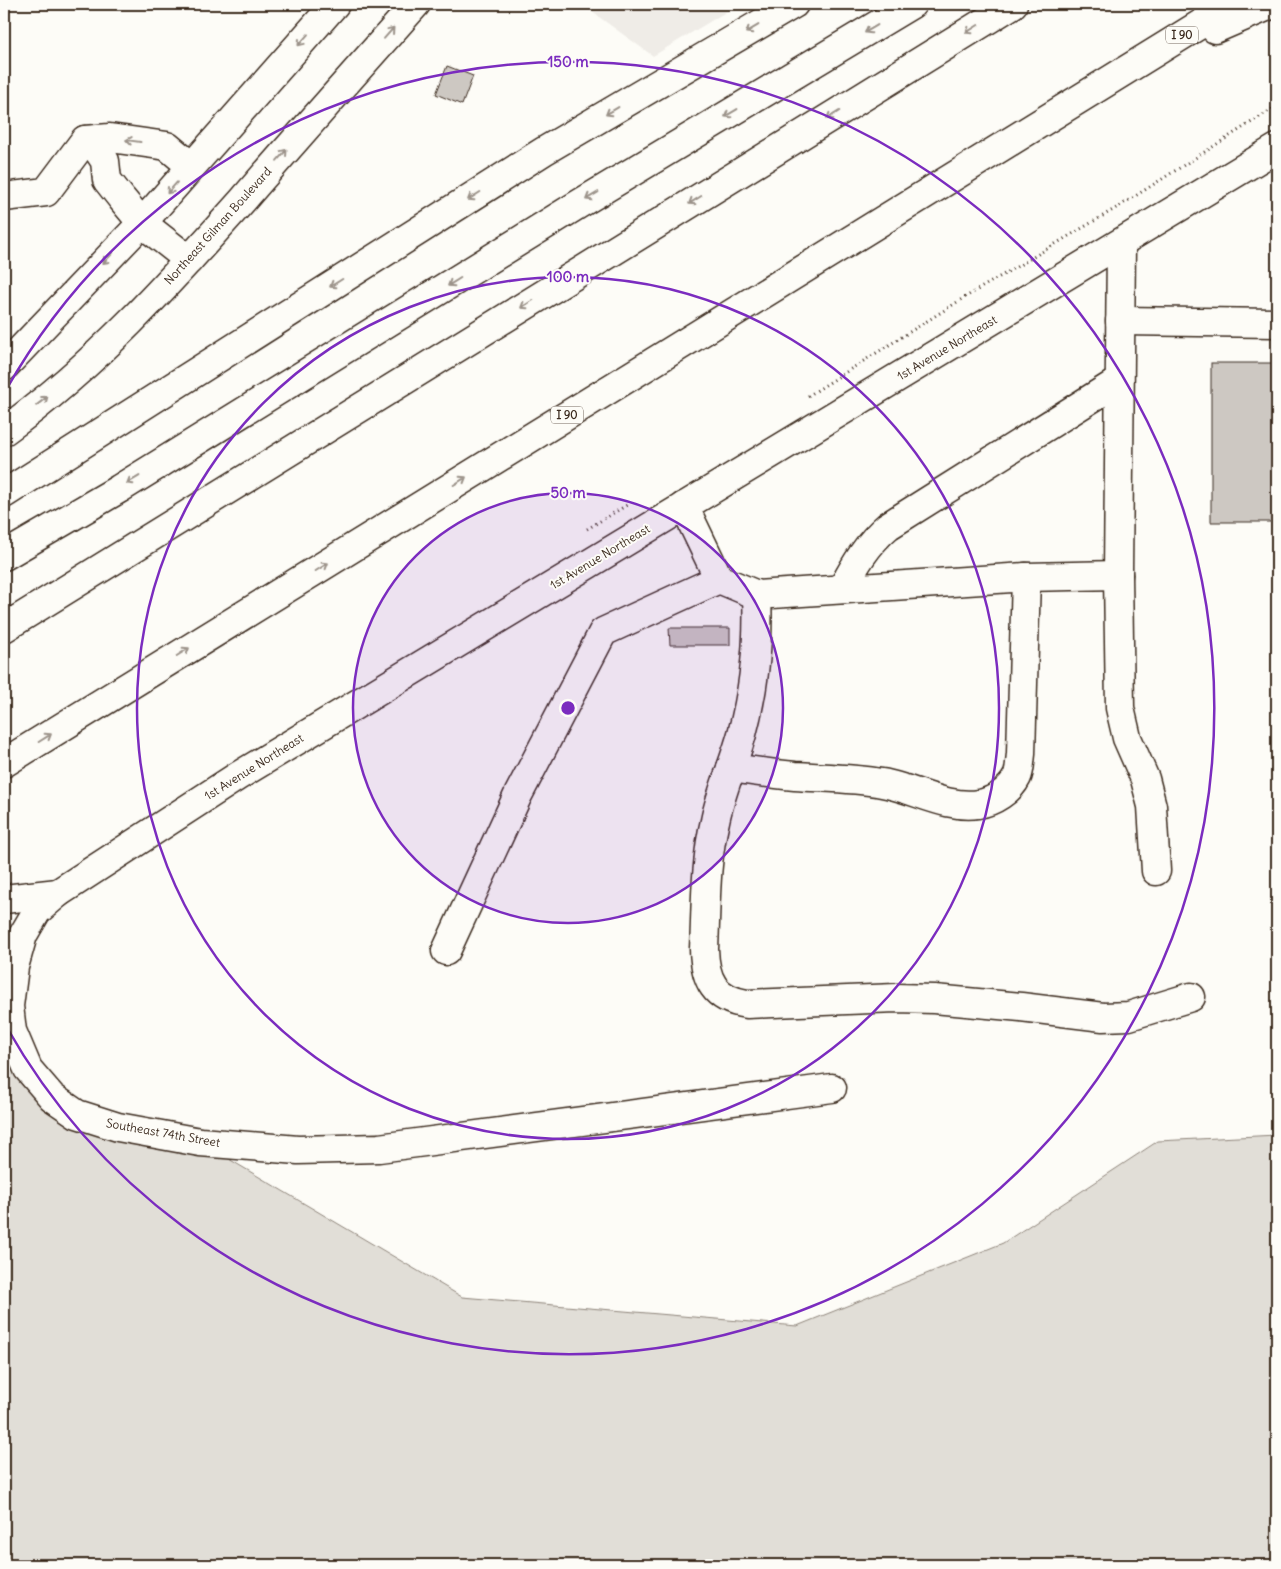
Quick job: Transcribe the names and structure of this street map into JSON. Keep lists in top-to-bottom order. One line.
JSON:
{"streets":{"main road":["I 90","Northeast Gilman Boulevard","1st Avenue Northeast","Southeast 74th Street"]},"crossings":[["1st Avenue Northeast","Southeast 74th Street"]],"rings":["150 m","100 m","50 m"]}
